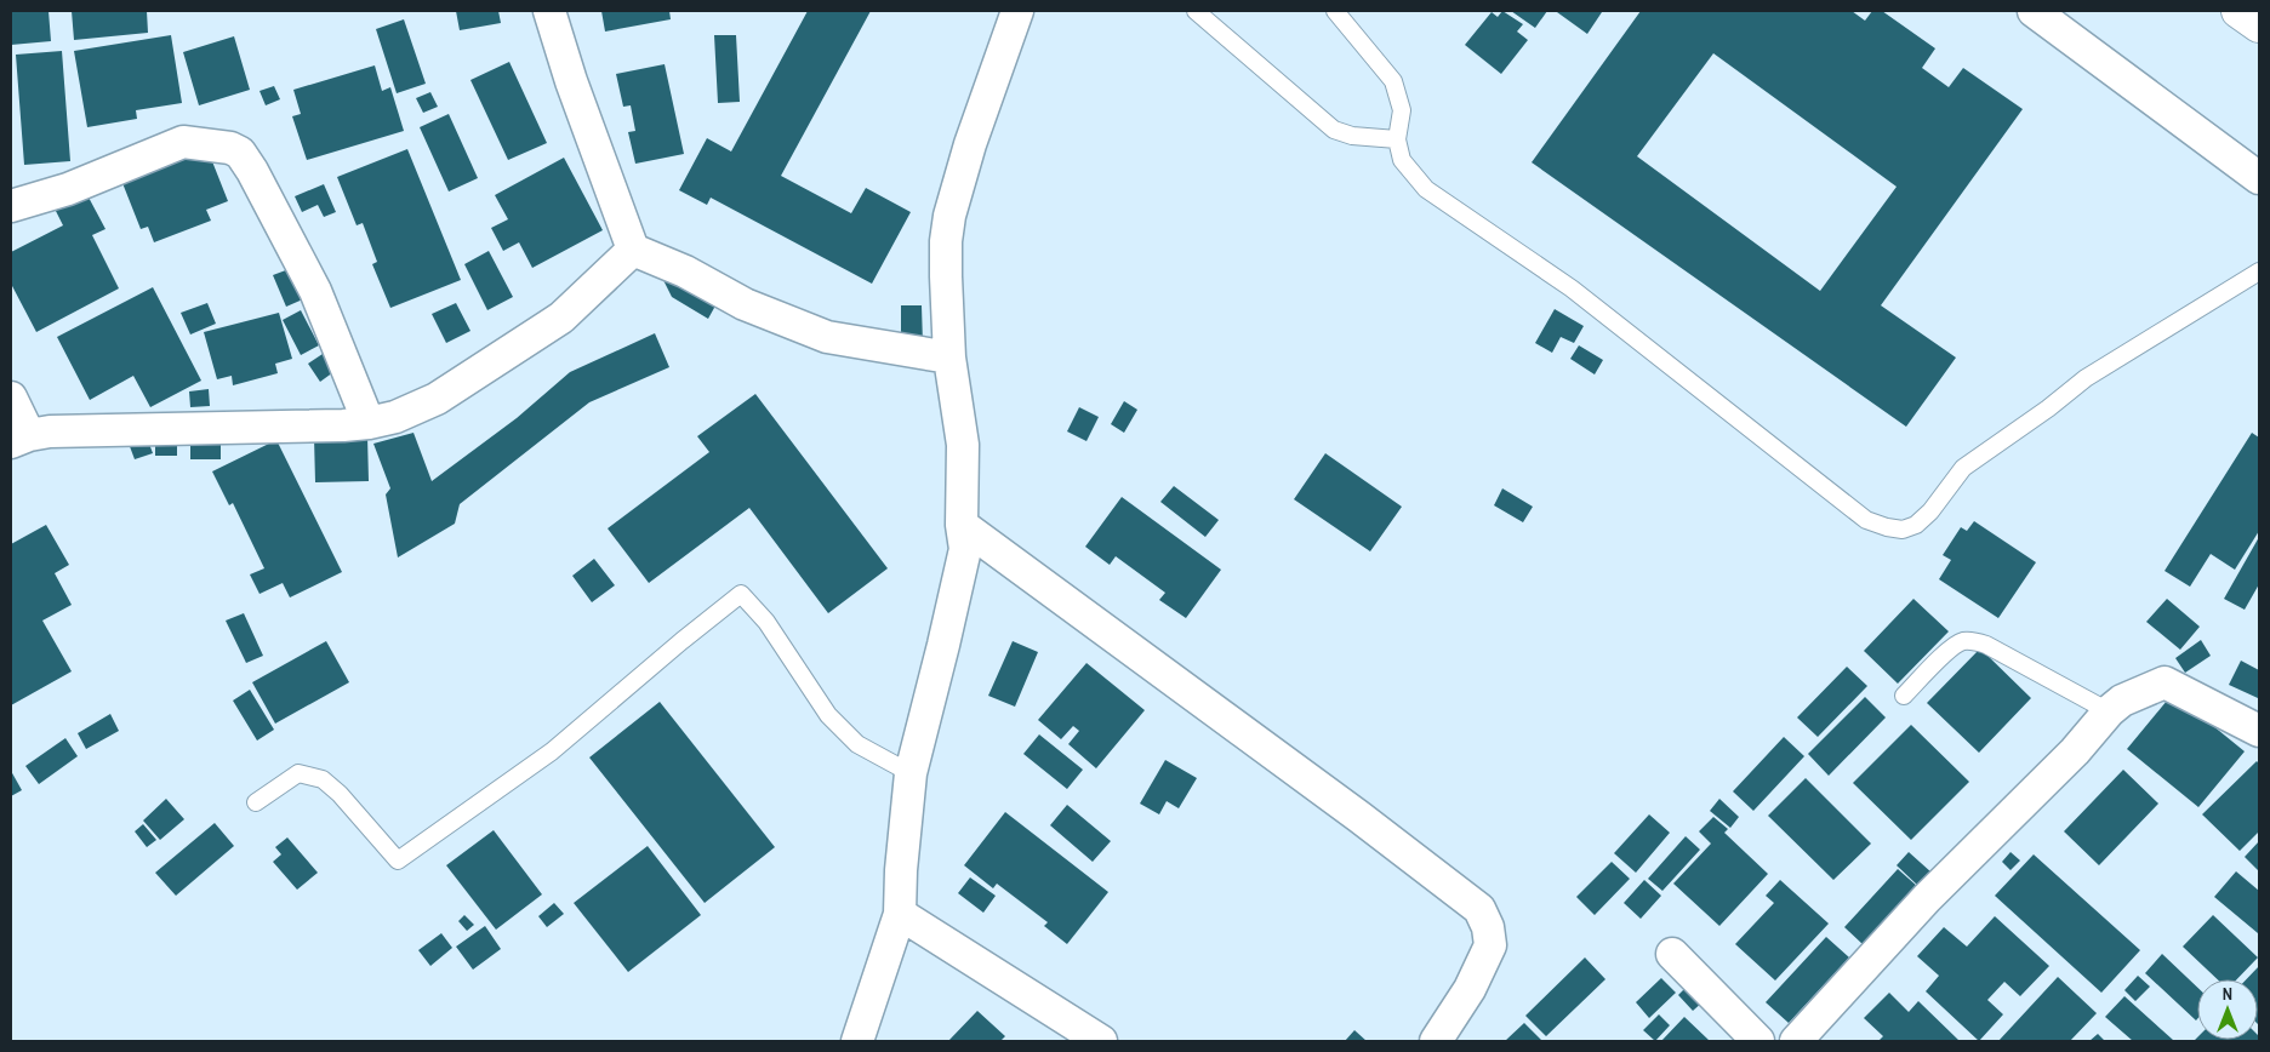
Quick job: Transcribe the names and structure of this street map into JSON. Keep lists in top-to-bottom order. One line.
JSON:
{"north":"top"}
